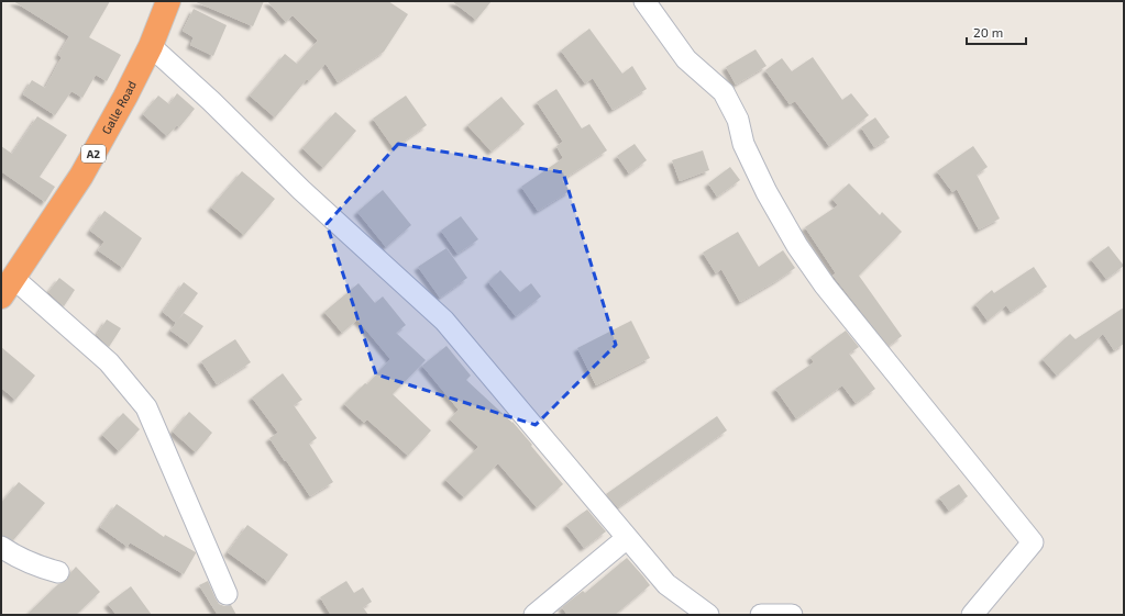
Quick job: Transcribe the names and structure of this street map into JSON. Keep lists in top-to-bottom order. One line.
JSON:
{"streets":{"highway":["Galle Road","A2"]},"scale_bar":"20 m"}
